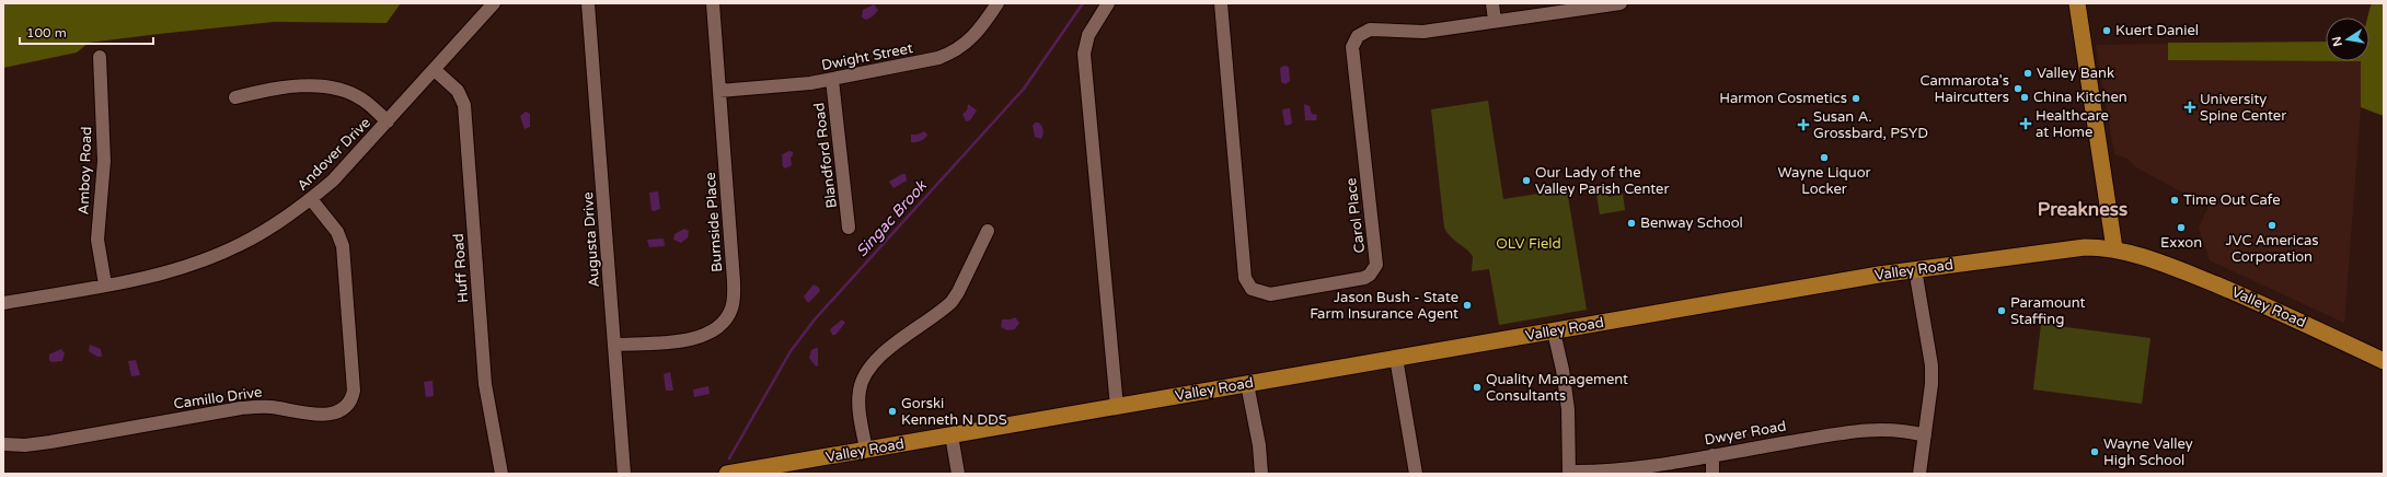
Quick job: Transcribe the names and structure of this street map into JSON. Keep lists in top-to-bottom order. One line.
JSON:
{"streets":{"main road":["Valley Road"],"street":["Dwight Street","Andover Drive","Blandford Road","Amboy Road","Carol Place","Burnside Place","Augusta Drive","Huff Road","Camillo Drive","Dwyer Road"]},"crossings":[["Dwight Street","Blandford Road"],["Dwight Street","Burnside Place"],["Andover Drive","Amboy Road"],["Andover Drive","Huff Road"],["Andover Drive","Camillo Drive"],["Burnside Place","Augusta Drive"]],"districts":["Preakness"],"water":["Singac Brook"],"parks":["OLV Field"],"places":{"other":["Kuert Daniel","Valley Bank","Cammarota's Haircutters","China Kitchen","Harmon Cosmetics","Wayne Liquor Locker","Our Lady of the Valley Parish Center","Time Out Cafe","Benway School","JVC Americas Corporation","Exxon","Jason Bush - State Farm Insurance Agent","Paramount Staffing","Quality Management Consultants","Gorski Kenneth N DDS","Wayne Valley High School"],"health":["University Spine Center","Healthcare at Home","Susan A. Grossbard, PSYD"]},"scale_bar":"100 m","north":"left"}
